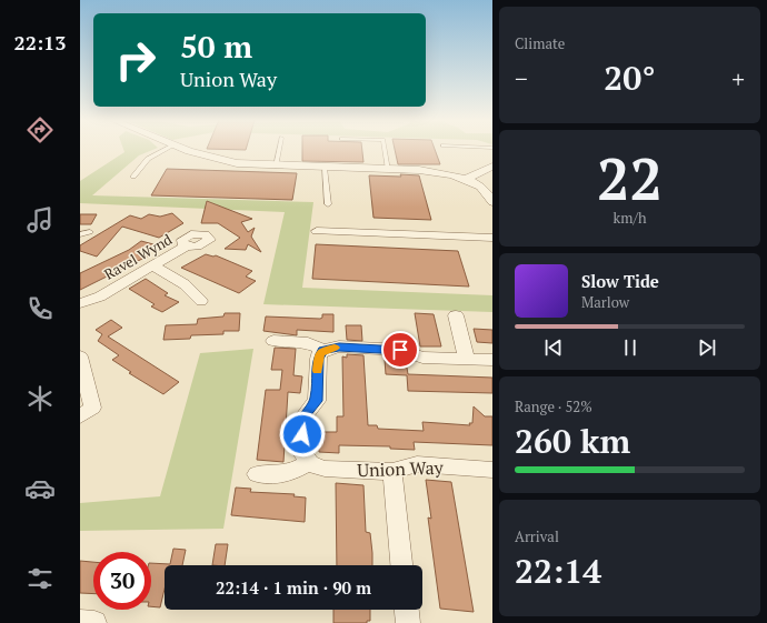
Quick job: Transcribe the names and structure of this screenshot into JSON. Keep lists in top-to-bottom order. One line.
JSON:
{"streets":{"street":["Ravel Wynd","Union Way"]},"page":{"tabs":"22:13","tile":["Climate",["22","km/h"],["Range · 52%","260 km"],["Arrival","22:14"]],"turn":["50 m","Union Way"],"heat":["−","20°","+"],"song":["Slow Tide","Marlow"],"limit":"30","trip":"22:14 · 1 min · 90 m"}}
